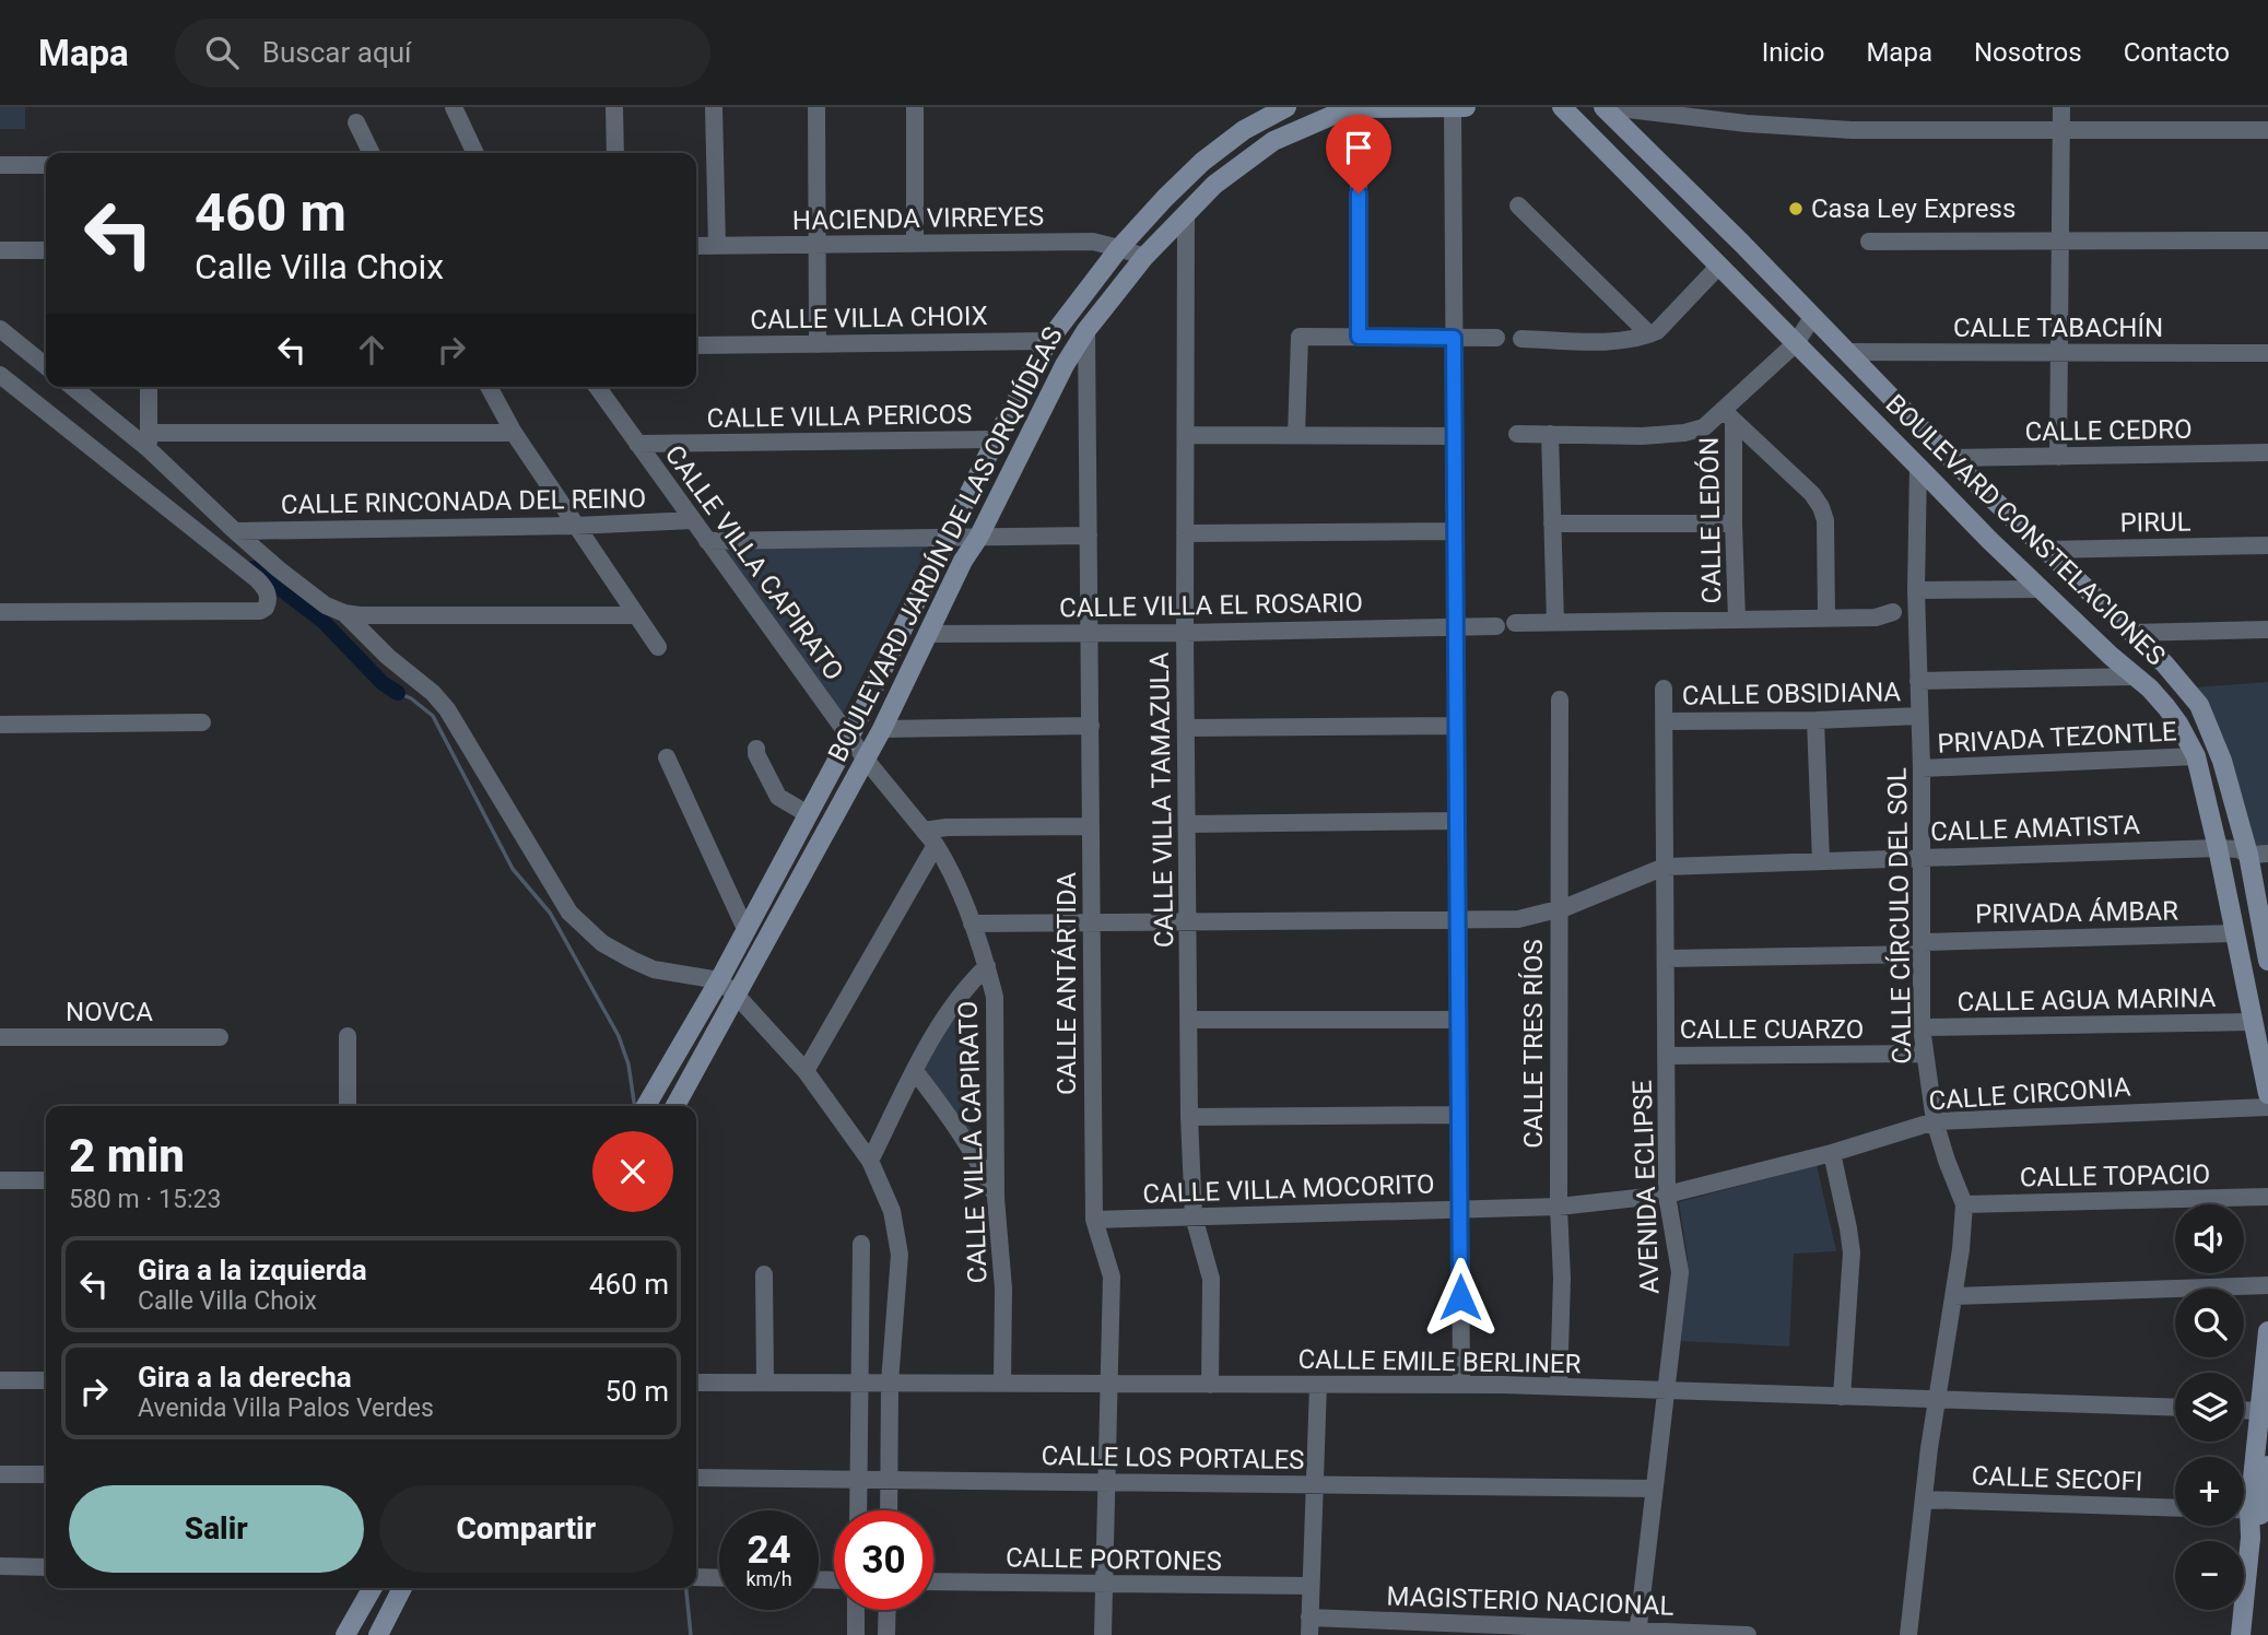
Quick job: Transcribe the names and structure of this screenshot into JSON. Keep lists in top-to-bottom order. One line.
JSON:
{"streets":{"street":["HACIENDA VIRREYES","CALLE VILLA CHOIX","CALLE TABACHÍN","CALLE VILLA PERICOS","CALLE CEDRO","CALLE RINCONADA DEL REINO","CALLE LEDÓN","PIRUL","BOULEVARD CONSTELACIONES","BOULEVARD JARDÍN DE LAS ORQUÍDEAS","CALLE VILLA CAPIRATO","CALLE VILLA EL ROSARIO","CALLE OBSIDIANA","PRIVADA TEZONTLE","CALLE VILLA TAMAZULA","CALLE AMATISTA","PRIVADA ÁMBAR","CALLE CÍRCULO DEL SOL","CALLE ANTÁRTIDA","CALLE AGUA MARINA","NOVCA","CALLE CUARZO","CALLE TRES RÍOS","CALLE CIRCONIA","CALLE TOPACIO","AVENIDA ECLIPSE","CALLE VILLA MOCORITO","CALLE EMILE BERLINER","CALLE LOS PORTALES","CALLE SECOFI","CALLE PORTONES","MAGISTERIO NACIONAL"]},"crossings":[["HACIENDA VIRREYES","BOULEVARD JARDÍN DE LAS ORQUÍDEAS"],["CALLE VILLA CHOIX","BOULEVARD JARDÍN DE LAS ORQUÍDEAS"],["CALLE TABACHÍN","BOULEVARD CONSTELACIONES"],["CALLE VILLA PERICOS","BOULEVARD JARDÍN DE LAS ORQUÍDEAS"],["CALLE VILLA PERICOS","CALLE VILLA CAPIRATO"],["CALLE CEDRO","BOULEVARD CONSTELACIONES"],["CALLE RINCONADA DEL REINO","CALLE VILLA CAPIRATO"],["PIRUL","BOULEVARD CONSTELACIONES"],["BOULEVARD CONSTELACIONES","PRIVADA TEZONTLE"],["BOULEVARD CONSTELACIONES","CALLE AMATISTA"],["BOULEVARD CONSTELACIONES","PRIVADA ÁMBAR"],["BOULEVARD CONSTELACIONES","CALLE CÍRCULO DEL SOL"],["BOULEVARD CONSTELACIONES","CALLE AGUA MARINA"],["BOULEVARD JARDÍN DE LAS ORQUÍDEAS","CALLE VILLA CAPIRATO"],["BOULEVARD JARDÍN DE LAS ORQUÍDEAS","CALLE VILLA EL ROSARIO"],["BOULEVARD JARDÍN DE LAS ORQUÍDEAS","CALLE VILLA TAMAZULA"],["BOULEVARD JARDÍN DE LAS ORQUÍDEAS","CALLE ANTÁRTIDA"],["CALLE VILLA CAPIRATO","CALLE EMILE BERLINER"],["CALLE VILLA EL ROSARIO","CALLE VILLA TAMAZULA"],["CALLE VILLA EL ROSARIO","CALLE ANTÁRTIDA"],["CALLE OBSIDIANA","CALLE CÍRCULO DEL SOL"],["CALLE OBSIDIANA","AVENIDA ECLIPSE"],["PRIVADA TEZONTLE","CALLE CÍRCULO DEL SOL"],["CALLE VILLA TAMAZULA","CALLE VILLA MOCORITO"],["CALLE VILLA TAMAZULA","CALLE EMILE BERLINER"],["CALLE AMATISTA","CALLE CÍRCULO DEL SOL"],["CALLE AMATISTA","AVENIDA ECLIPSE"],["PRIVADA ÁMBAR","CALLE CÍRCULO DEL SOL"],["PRIVADA ÁMBAR","AVENIDA ECLIPSE"],["CALLE CÍRCULO DEL SOL","CALLE AGUA MARINA"],["CALLE CÍRCULO DEL SOL","CALLE CUARZO"],["CALLE CÍRCULO DEL SOL","CALLE CIRCONIA"],["CALLE CÍRCULO DEL SOL","CALLE TOPACIO"],["CALLE CÍRCULO DEL SOL","CALLE EMILE BERLINER"],["CALLE CÍRCULO DEL SOL","CALLE SECOFI"],["CALLE ANTÁRTIDA","CALLE VILLA MOCORITO"],["CALLE ANTÁRTIDA","CALLE EMILE BERLINER"],["CALLE ANTÁRTIDA","CALLE LOS PORTALES"],["CALLE ANTÁRTIDA","CALLE PORTONES"],["CALLE CUARZO","AVENIDA ECLIPSE"],["CALLE TRES RÍOS","CALLE VILLA MOCORITO"],["CALLE TRES RÍOS","CALLE EMILE BERLINER"],["CALLE CIRCONIA","AVENIDA ECLIPSE"],["CALLE CIRCONIA","CALLE VILLA MOCORITO"],["AVENIDA ECLIPSE","CALLE VILLA MOCORITO"],["AVENIDA ECLIPSE","CALLE EMILE BERLINER"],["AVENIDA ECLIPSE","CALLE LOS PORTALES"],["AVENIDA ECLIPSE","MAGISTERIO NACIONAL"]],"places":["Casa Ley Express"],"page":{"header":"Mapa","search":"Buscar aquí","nav":["Inicio","Mapa","Nosotros","Contacto"],"turn":["460 m","Calle Villa Choix"],"heading":["2 min","580 m · 15:23"],"map_buttons":["+","−"],"list":[{"name":"Gira a la izquierda","note":"Calle Villa Choix","value":"460 m"},{"name":"Gira a la derecha","note":"Avenida Villa Palos Verdes","value":"50 m"}],"buttons":["Salir","Compartir"],"speed":"24 km/h","limit":"30"}}
